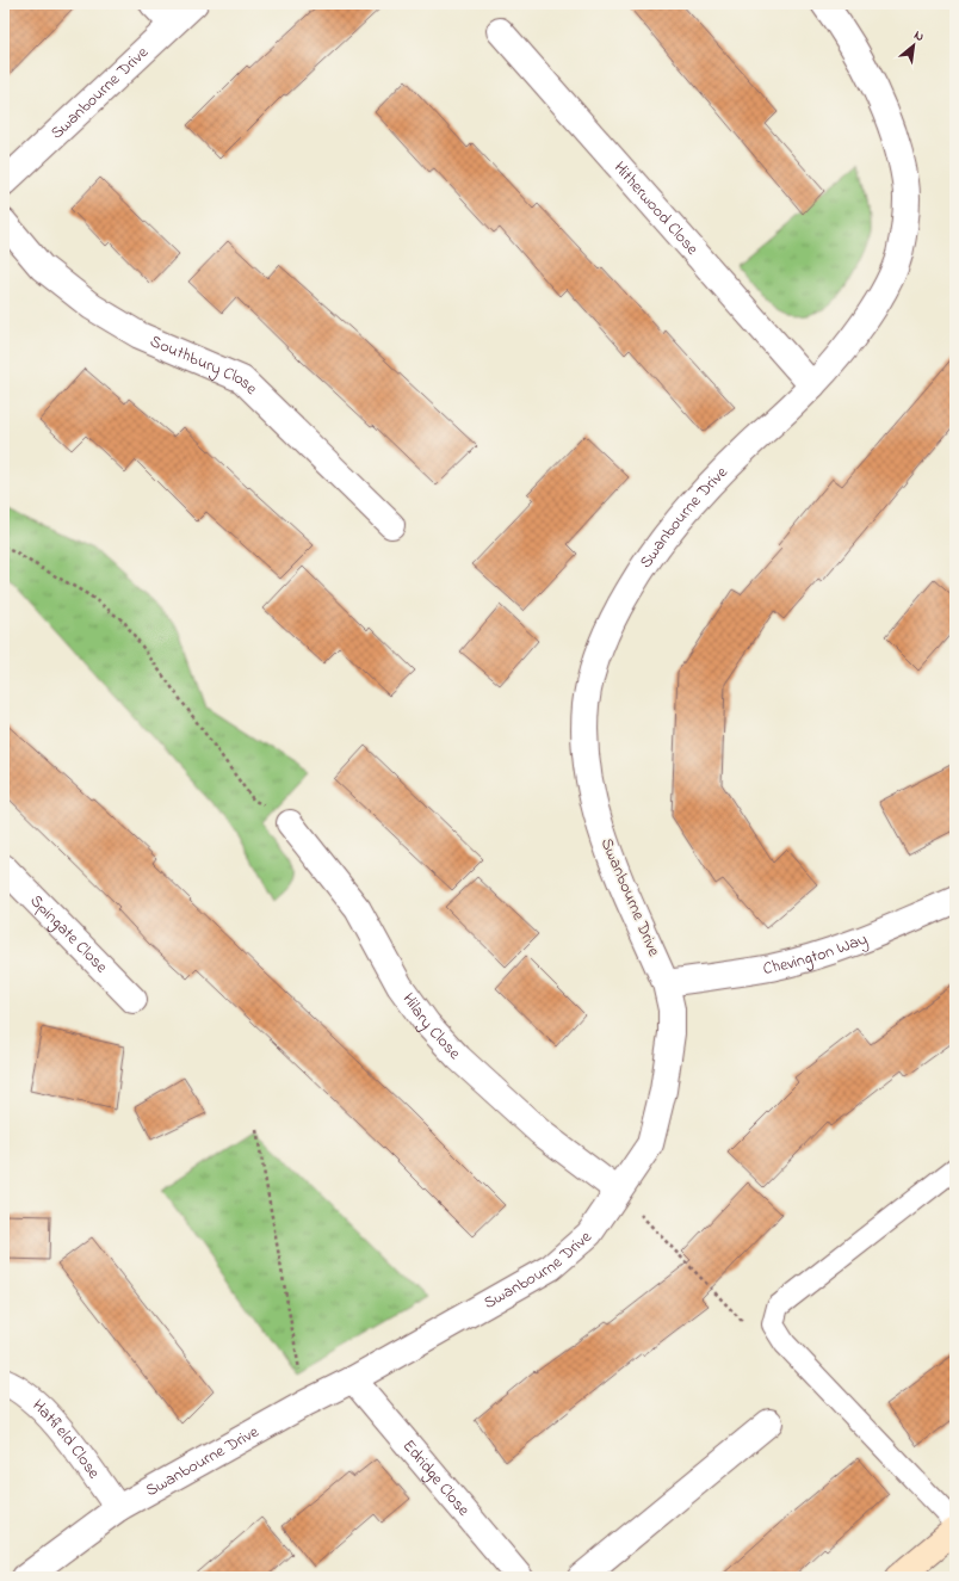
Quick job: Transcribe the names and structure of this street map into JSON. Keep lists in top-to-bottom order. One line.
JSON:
{"streets":{"street":["Swanbourne Drive","Hitherwood Close","Southbury Close","Spingate Close","Chevington Way","Hilary Close","Hatfield Close","Edridge Close"]},"crossings":[["Swanbourne Drive","Hitherwood Close"],["Swanbourne Drive","Chevington Way"],["Swanbourne Drive","Hilary Close"],["Swanbourne Drive","Hatfield Close"],["Swanbourne Drive","Edridge Close"]],"north":"top right"}
